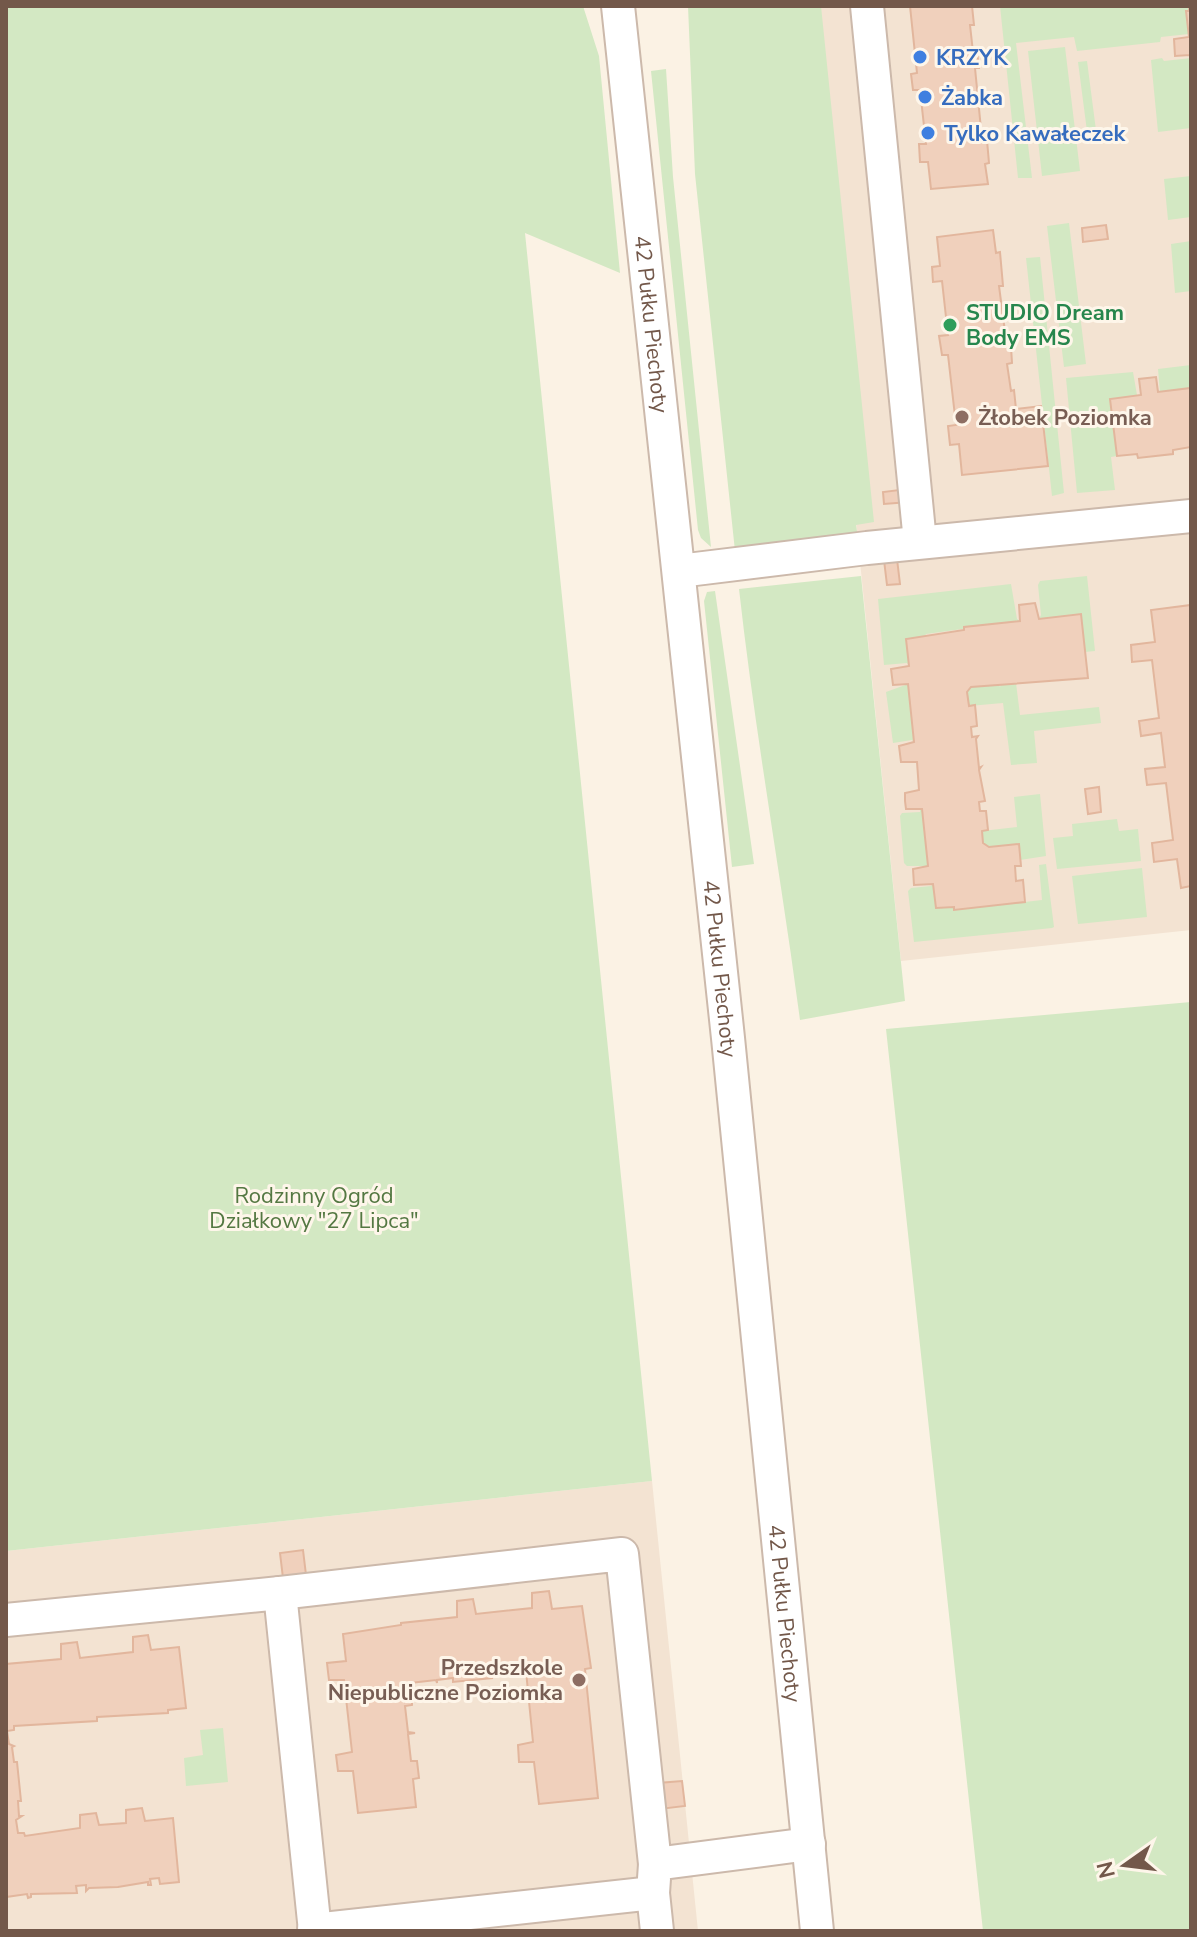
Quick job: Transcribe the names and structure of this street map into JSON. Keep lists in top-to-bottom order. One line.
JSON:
{"streets":{"street":["42 Pułku Piechoty"]},"parks":["Rodzinny Ogród Działkowy \"27 Lipca\""],"places":["KRZYK","Żabka","Tylko Kawałeczek","STUDIO Dream Body EMS","Żłobek Poziomka","Przedszkole Niepubliczne Poziomka"],"north":"left"}
